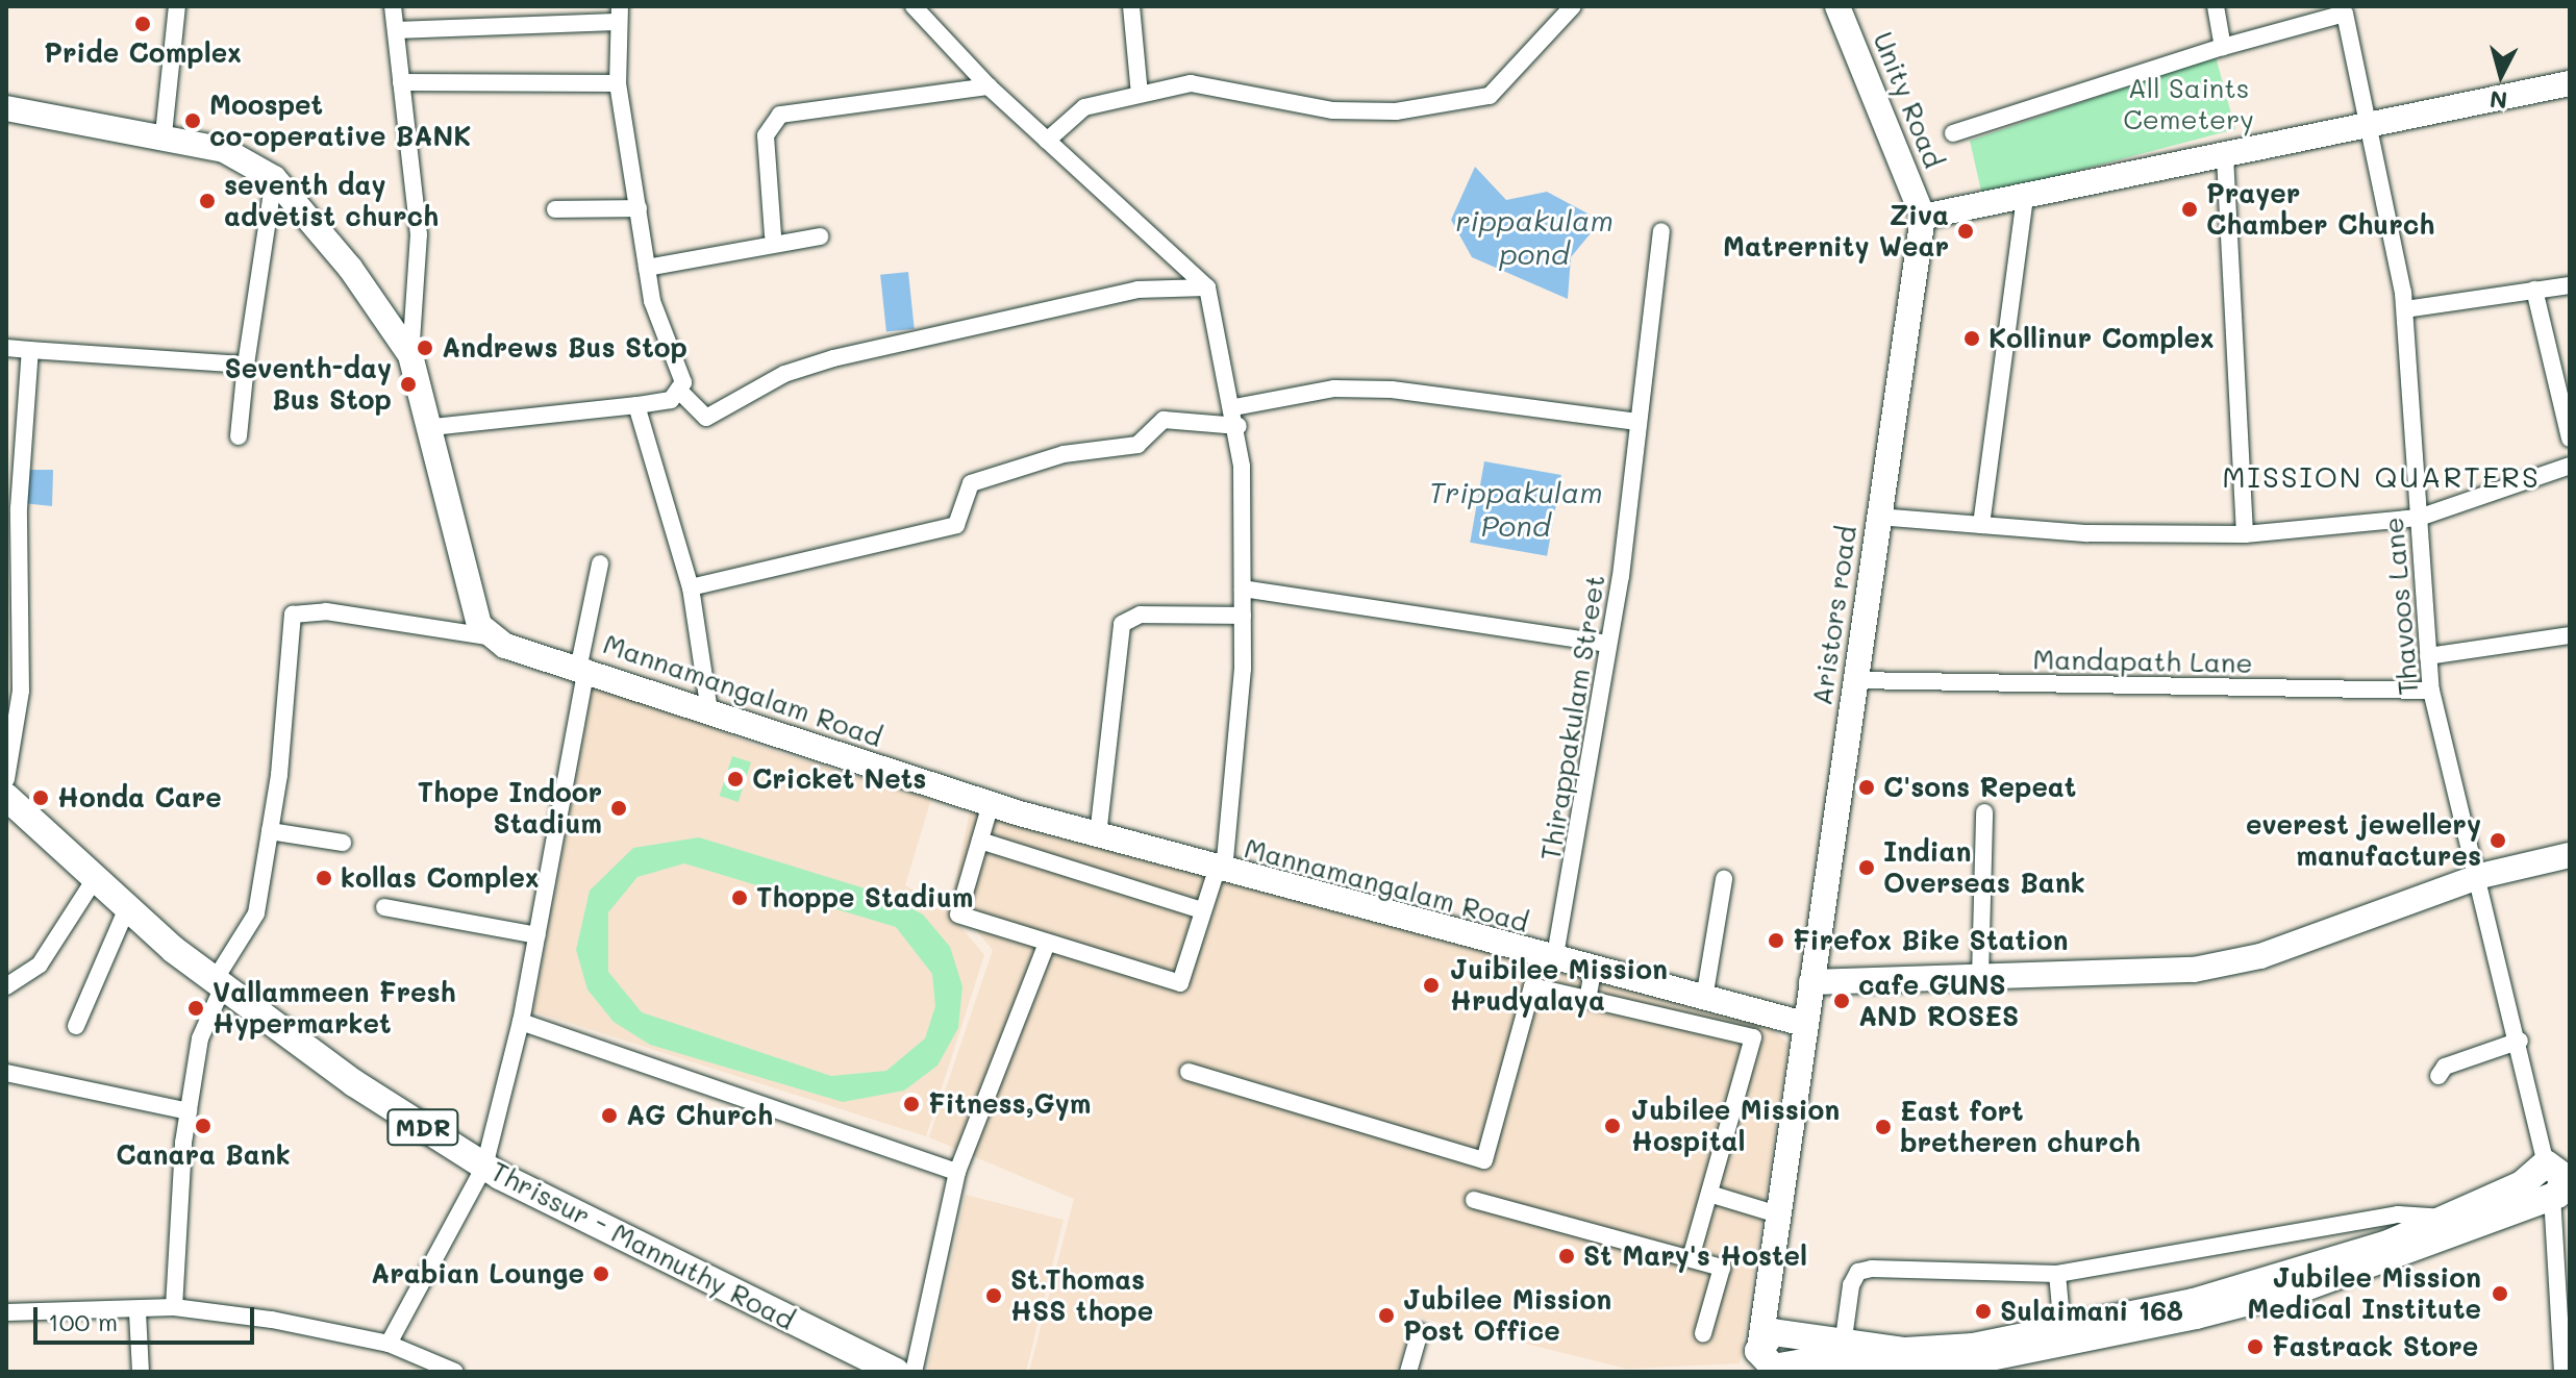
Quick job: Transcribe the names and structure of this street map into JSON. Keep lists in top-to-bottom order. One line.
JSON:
{"streets":{"main road":["Unity Road","Aristors road","Mannamangalam Road","MDR","Thrissur - Mannuthy Road"],"street":["Thavoos Lane","Mandapath Lane","Thirappakulam Street"]},"crossings":[["Unity Road","Aristors road"],["Thavoos Lane","Mandapath Lane"],["Aristors road","Mandapath Lane"],["Aristors road","Mannamangalam Road"],["Mannamangalam Road","Thirappakulam Street"]],"districts":["MISSION QUARTERS"],"water":["rippakulam pond","Trippakulam Pond"],"parks":["All Saints Cemetery"],"places":["Pride Complex","Moospet co-operative BANK","seventh day advetist church","Prayer Chamber Church","Ziva Matrernity Wear","Kollinur Complex","Andrews Bus Stop","Seventh-day Bus Stop","Cricket Nets","C'sons Repeat","Honda Care","Thope Indoor Stadium","everest jewellery manufactures","Indian Overseas Bank","kollas Complex","Thoppe Stadium","Firefox Bike Station","Juibilee Mission Hrudyalaya","cafe GUNS AND ROSES","Vallammeen Fresh Hypermarket","Fitness,Gym","AG Church","Canara Bank","Jubilee Mission Hospital","East fort bretheren church","St Mary's Hostel","Arabian Lounge","Jubilee Mission Medical Institute","St.Thomas HSS thope","Sulaimani 168","Jubilee Mission Post Office","Fastrack Store"],"scale_bar":"100 m","north":"bottom"}
